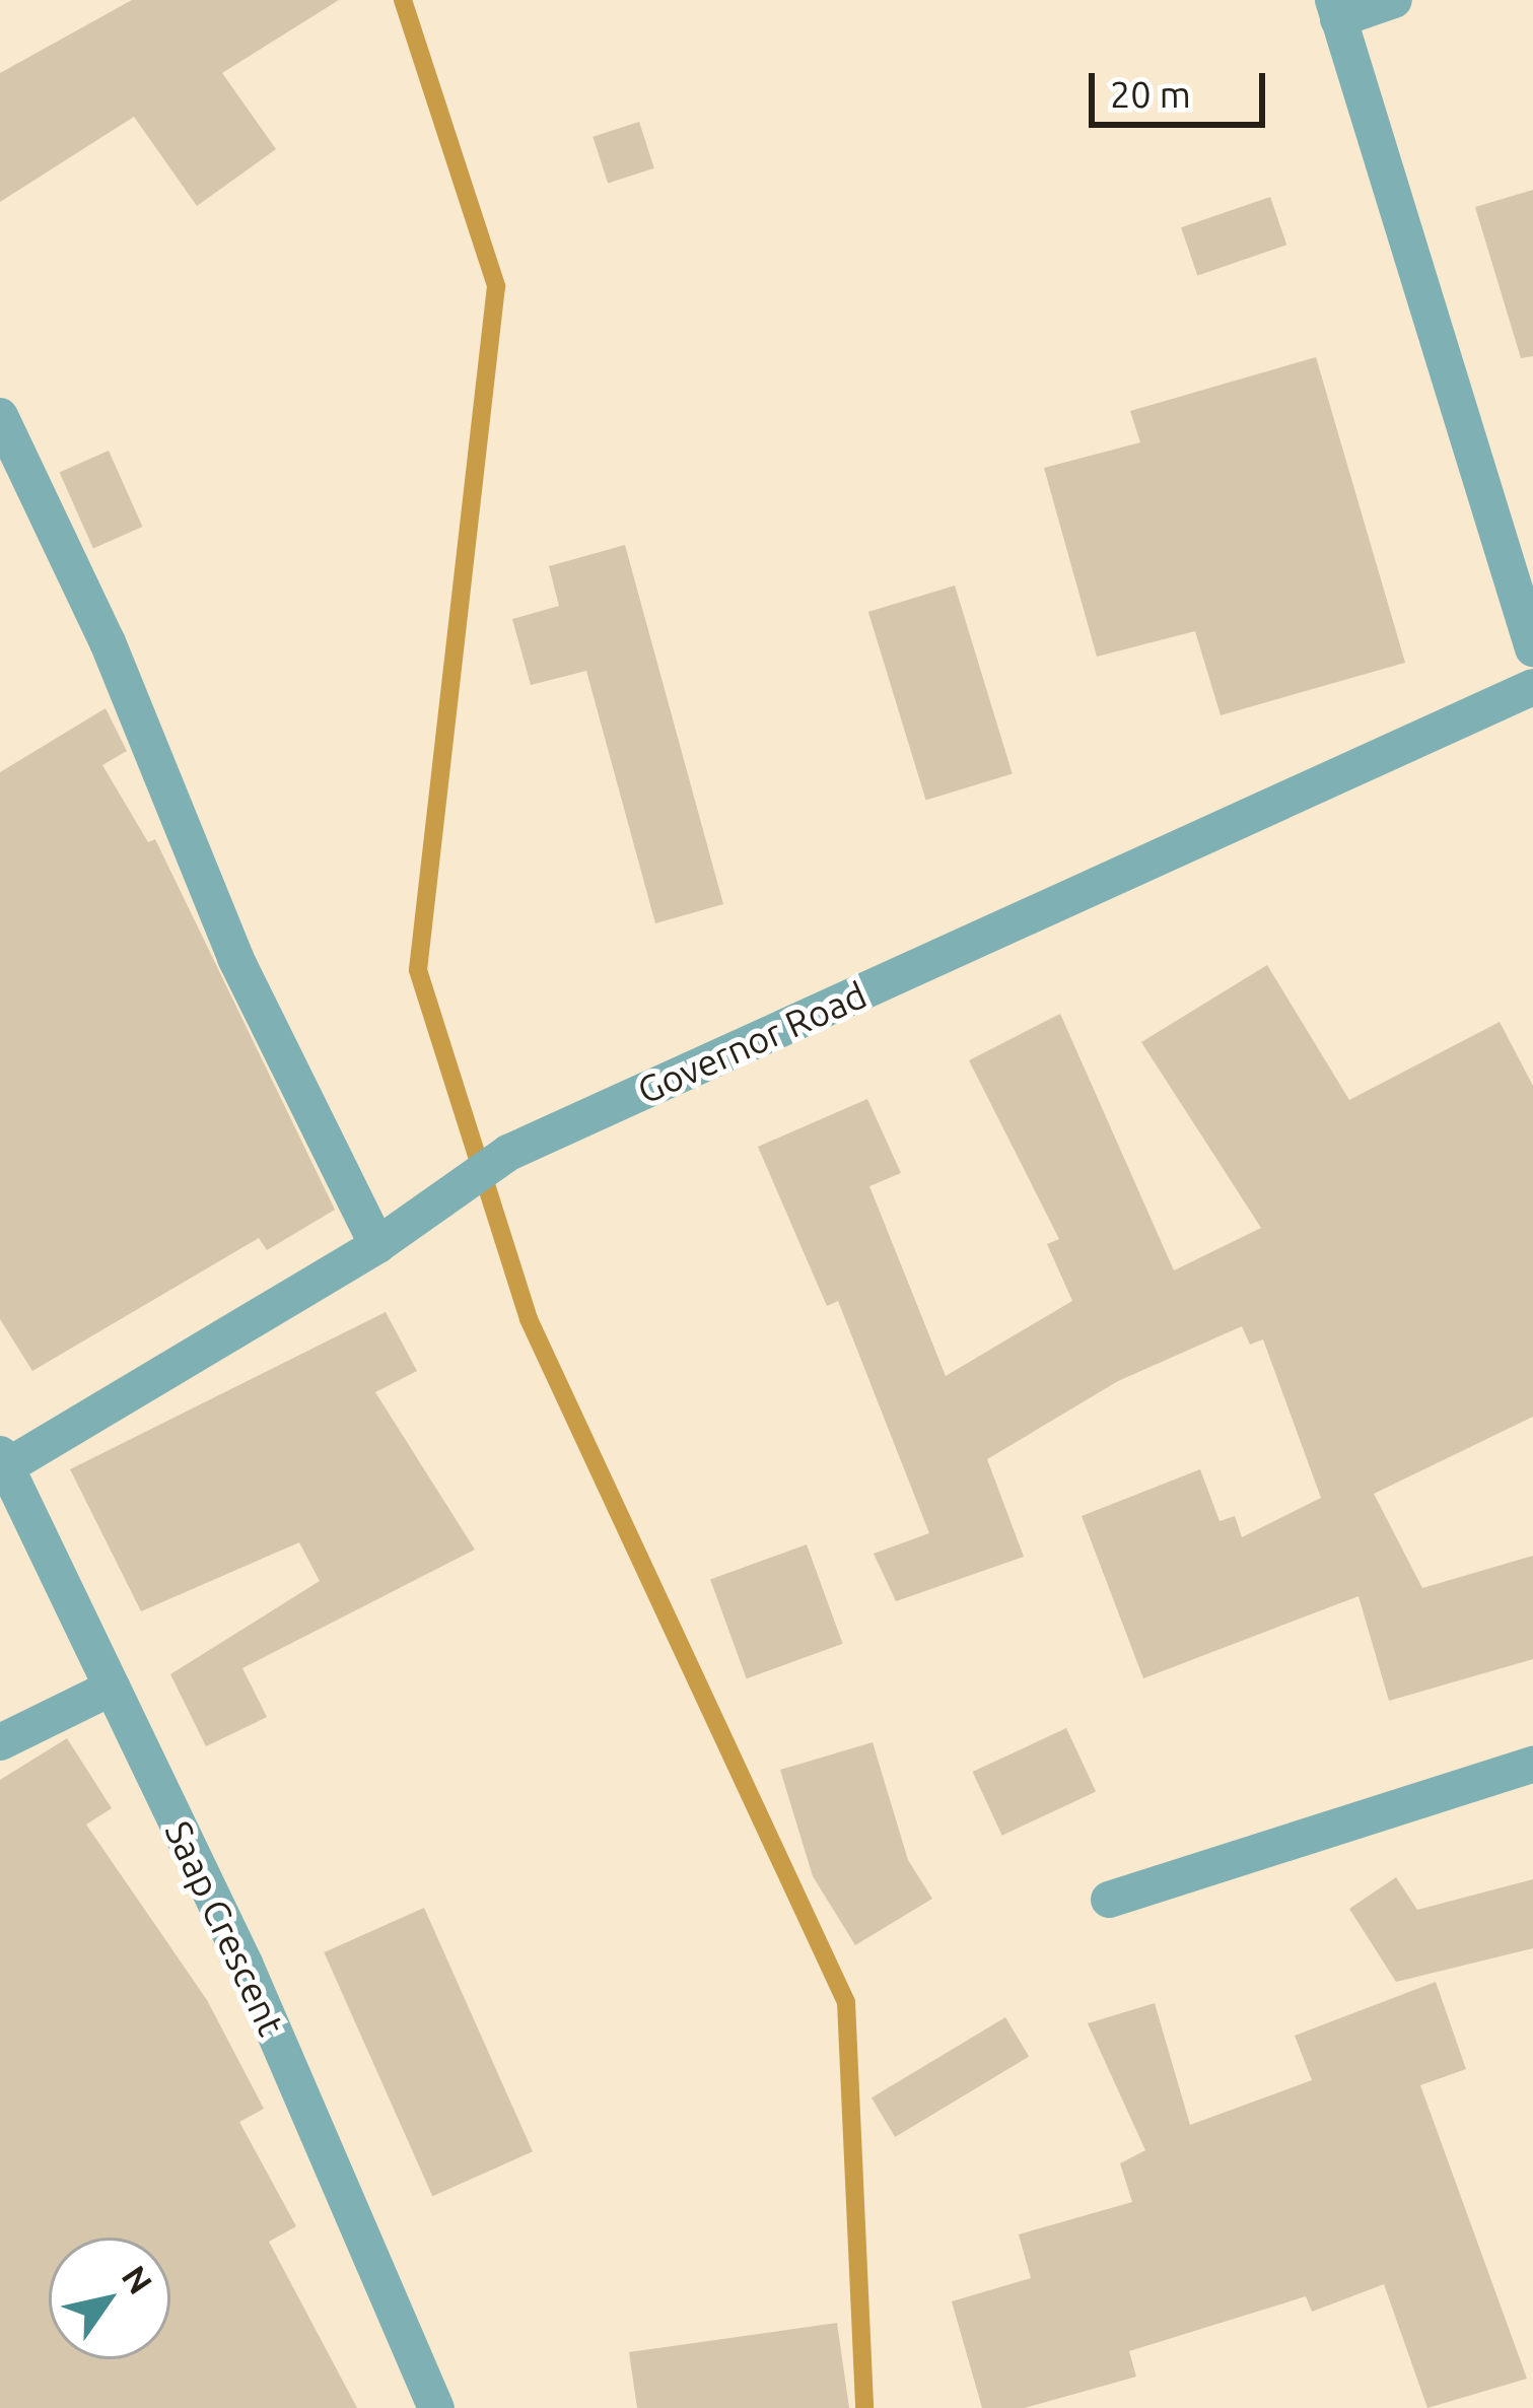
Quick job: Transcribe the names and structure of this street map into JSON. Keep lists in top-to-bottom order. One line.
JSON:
{"streets":{"street":["Governor Road","Saap Crescent"]},"crossings":[["Governor Road","Saap Crescent"]],"scale_bar":"20 m","north":"top right"}
